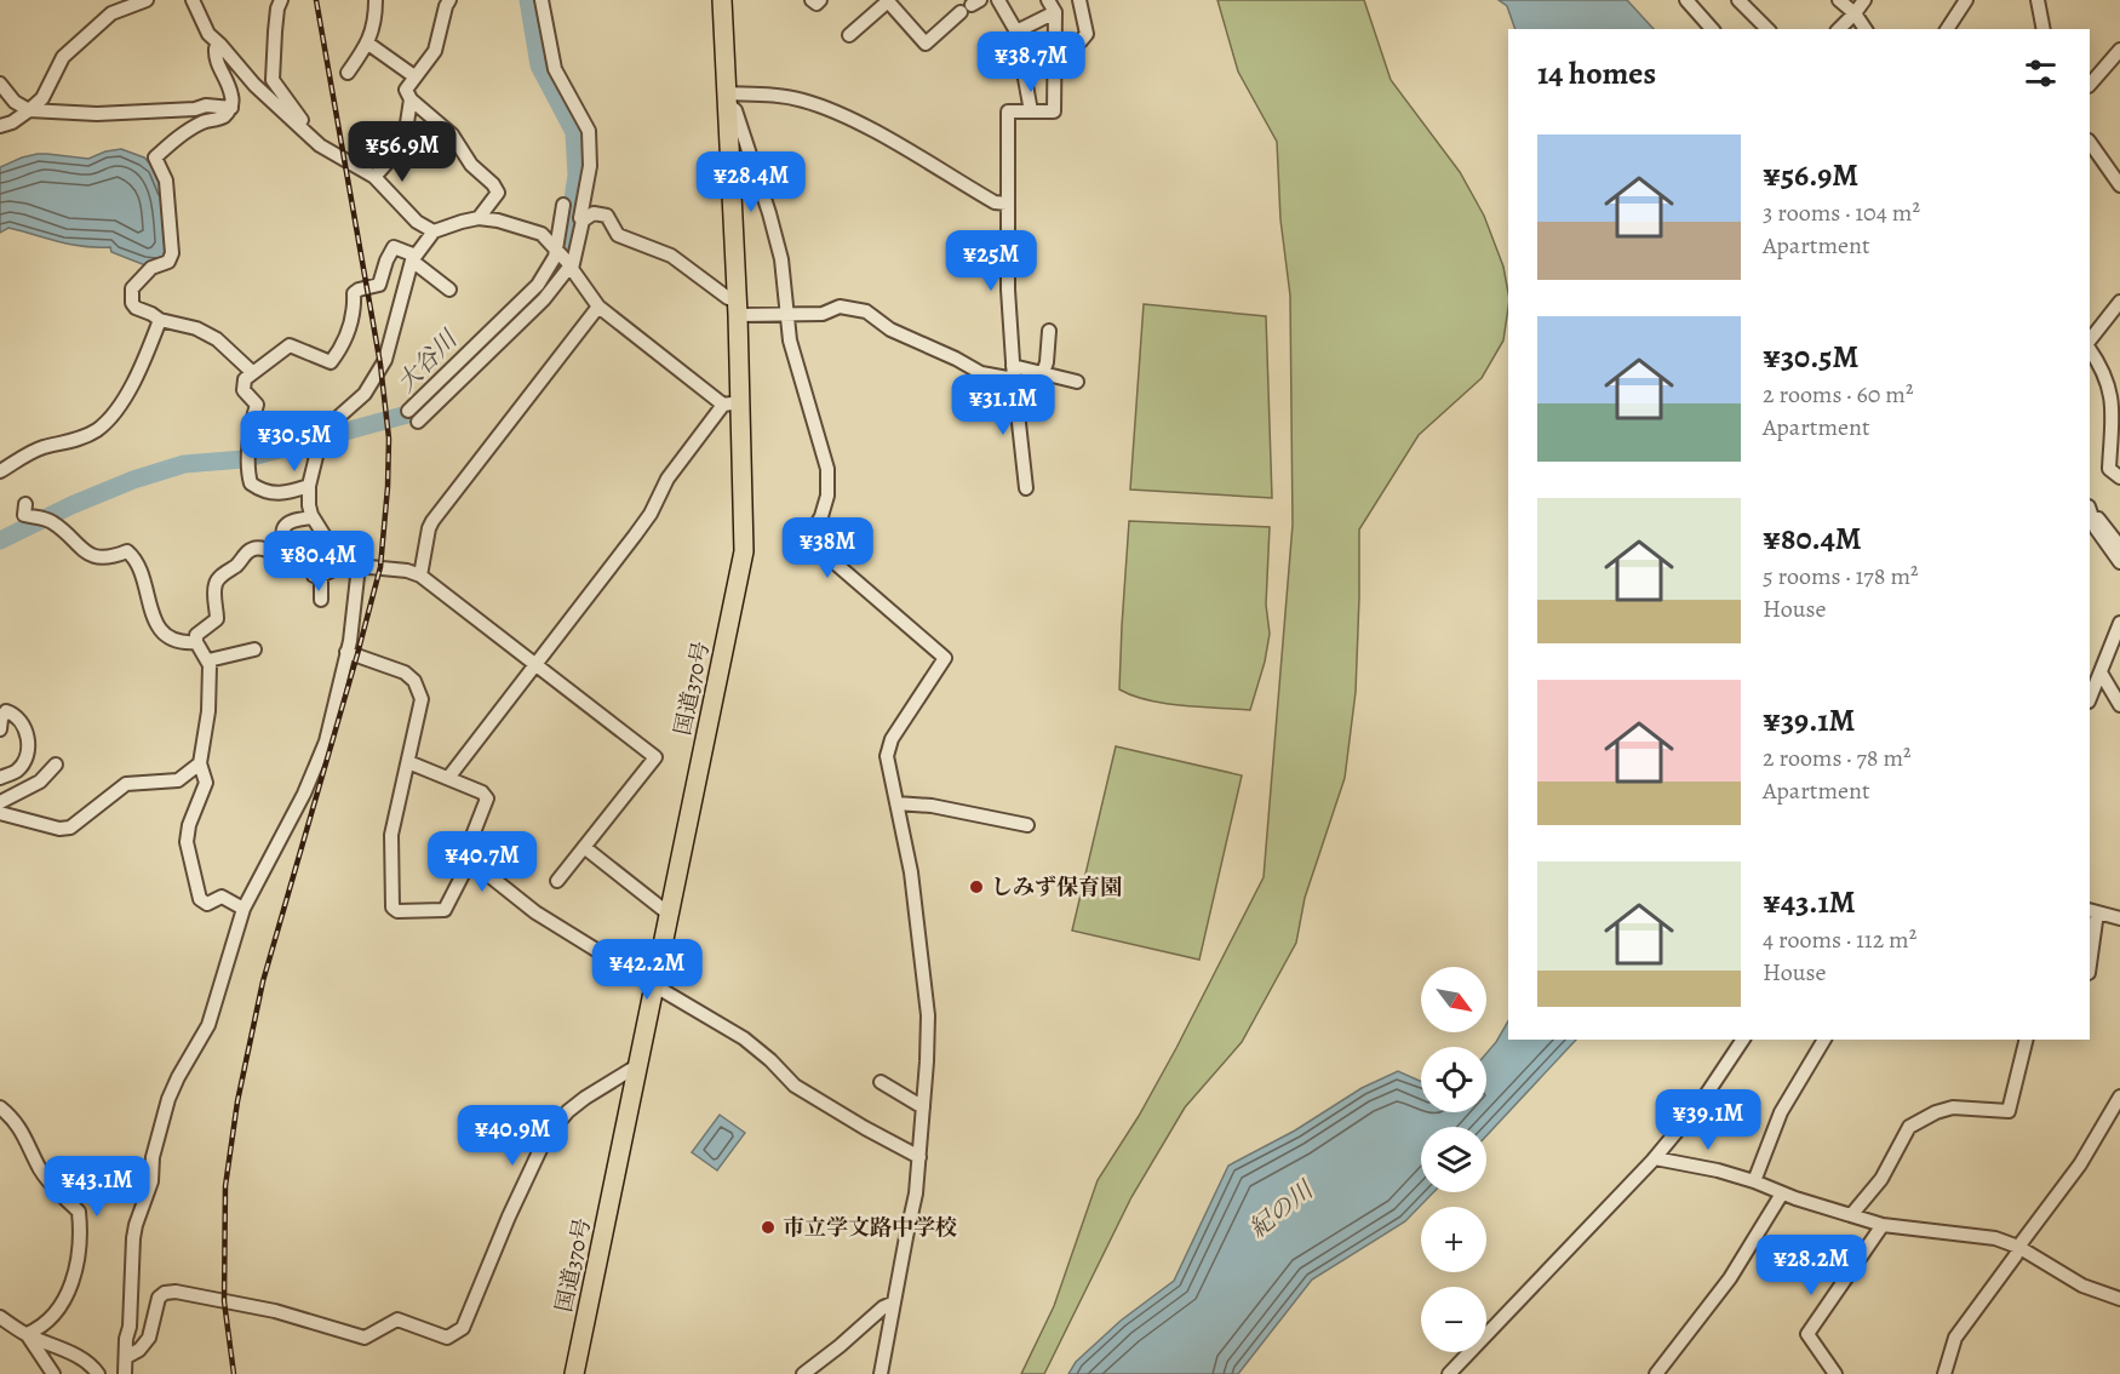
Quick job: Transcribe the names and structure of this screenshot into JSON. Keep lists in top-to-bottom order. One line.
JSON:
{"streets":{"highway":["国道370号"]},"water":["大谷川","紀の川"],"places":["しみず保育園","市立学文路中学校"],"north":"bottom right","page":{"heading":"14 homes","price":["¥38.7M","¥56.9M","¥28.4M","¥25M","¥31.1M","¥30.5M","¥38M","¥80.4M","¥40.7M","¥42.2M","¥39.1M","¥40.9M","¥43.1M","¥28.2M"],"list":[{"name":"¥56.9M","note":"3 rooms · 104 m² · Apartment"},{"name":"¥30.5M","note":"2 rooms · 60 m² · Apartment"},{"name":"¥80.4M","note":"5 rooms · 178 m² · House"},{"name":"¥39.1M","note":"2 rooms · 78 m² · Apartment"},{"name":"¥43.1M","note":"4 rooms · 112 m² · House"}],"map_buttons":["+","−"]}}
